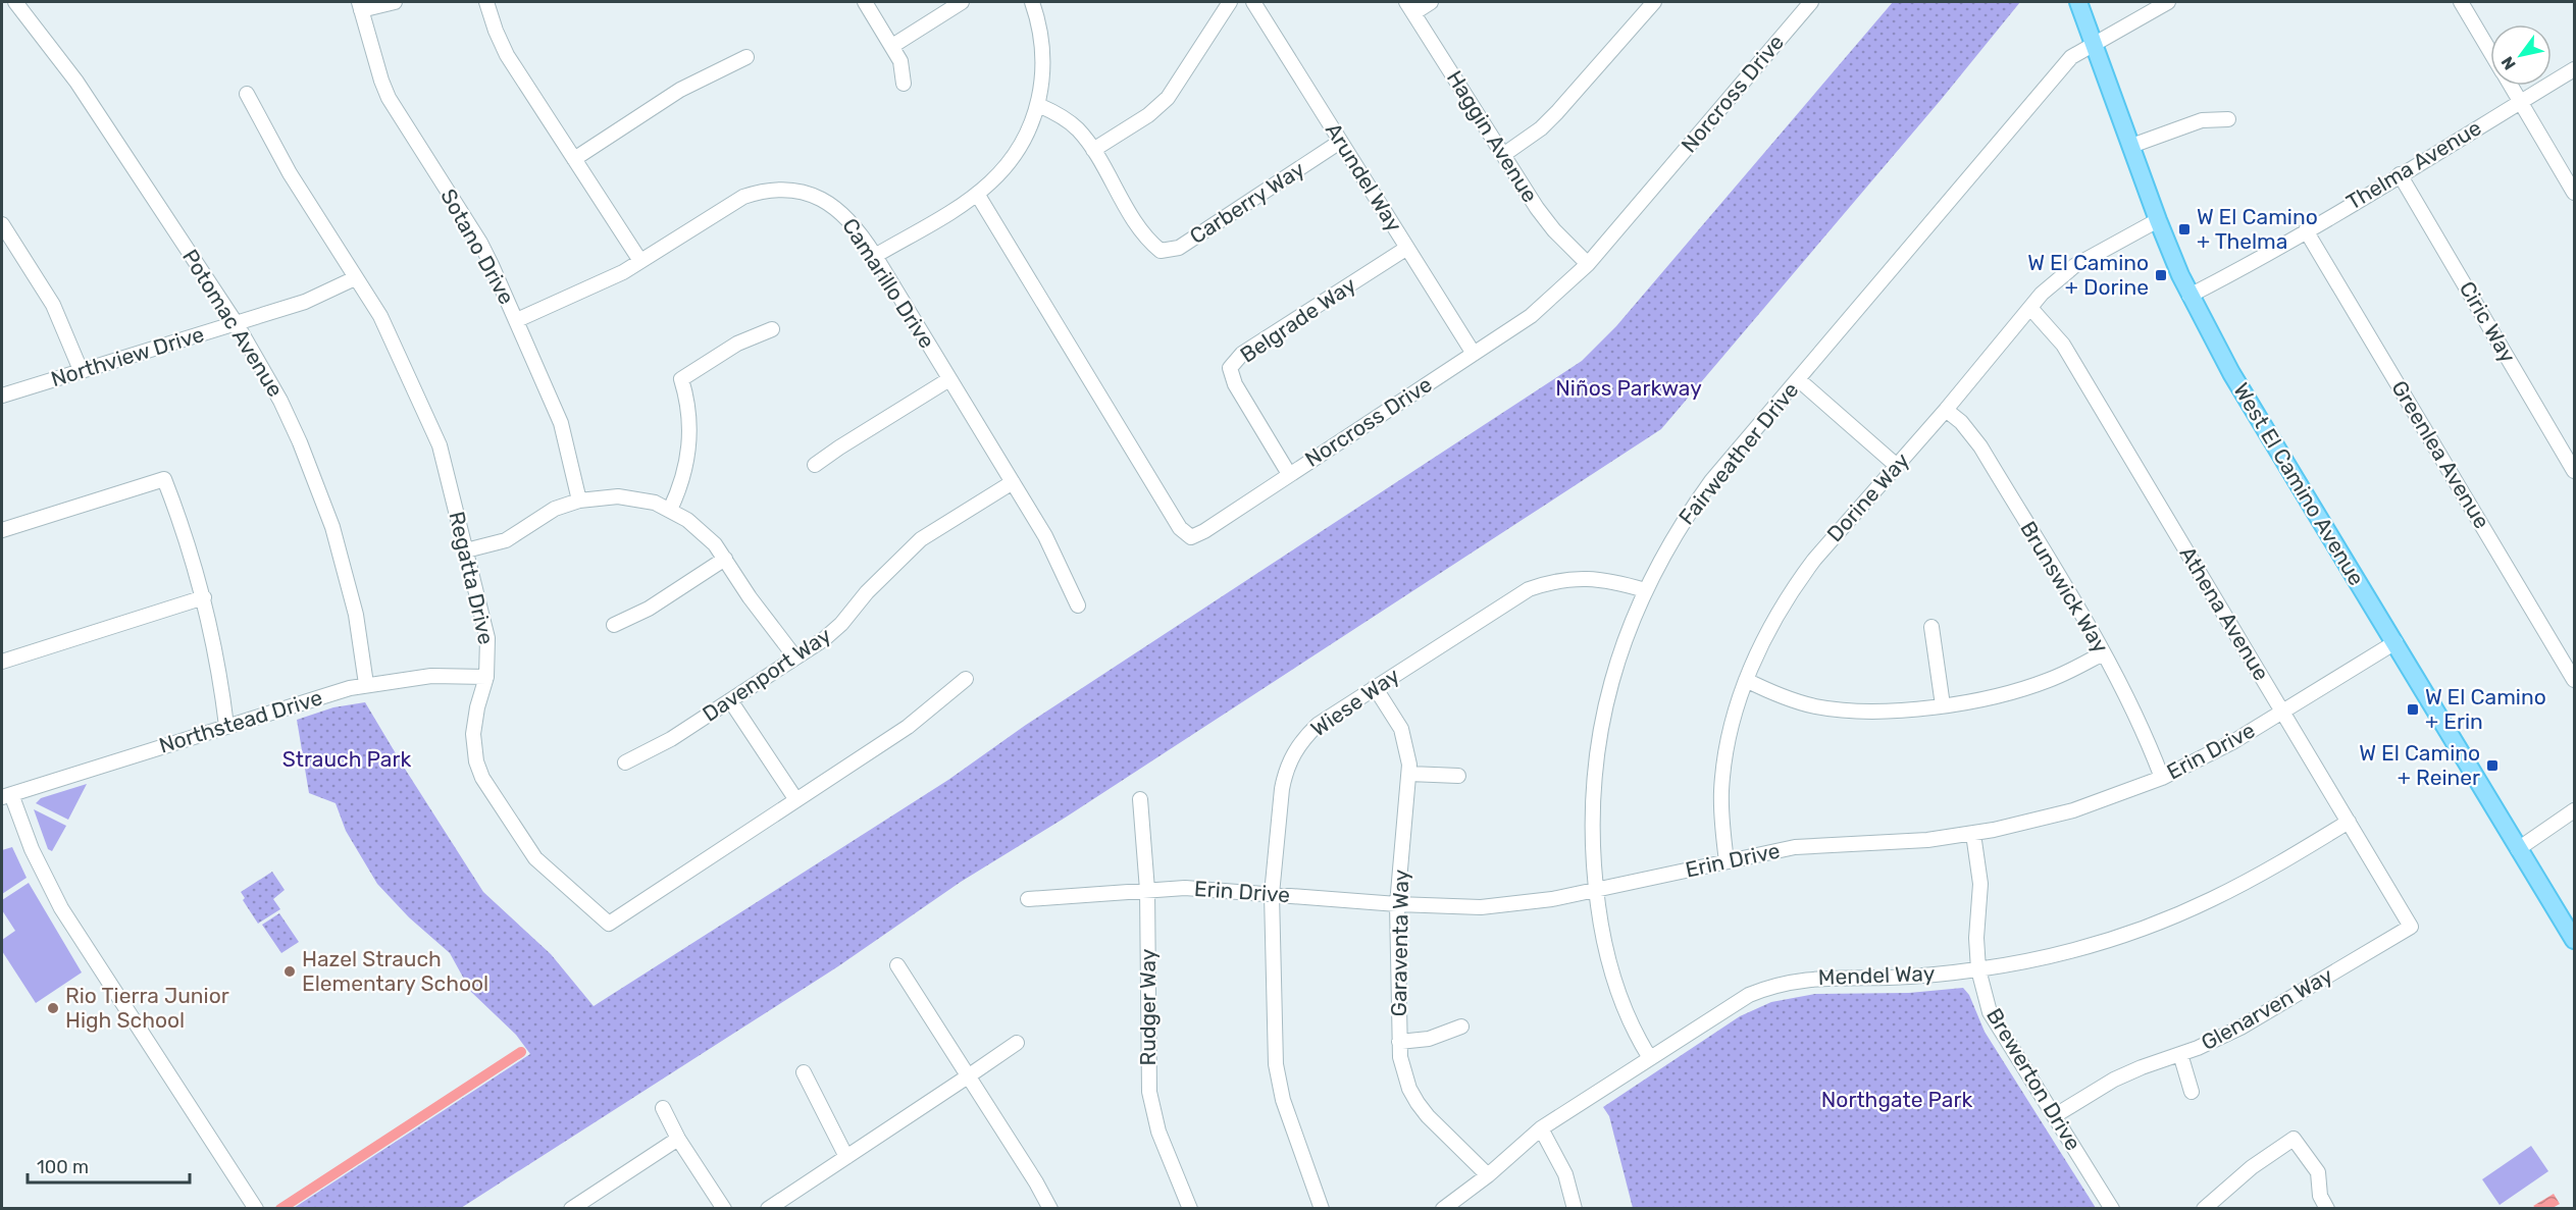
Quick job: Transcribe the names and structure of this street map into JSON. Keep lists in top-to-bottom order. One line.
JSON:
{"streets":{"main road":["West El Camino Avenue"],"street":["Norcross Drive","Haggin Avenue","Thelma Avenue","Arundel Way","Carberry Way","Sotano Drive","Camarillo Drive","Belgrade Way","Ciric Way","Potomac Avenue","Northview Drive","Fairweather Drive","Greenlea Avenue","Dorine Way","Regatta Drive","Brunswick Way","Athena Avenue","Davenport Way","Wiese Way","Northstead Drive","Erin Drive","Garaventa Way","Mendel Way","Rudger Way","Glenarven Way","Brewerton Drive"]},"crossings":[["Norcross Drive","Haggin Avenue"],["Norcross Drive","Arundel Way"],["Norcross Drive","Belgrade Way"],["Thelma Avenue","Ciric Way"],["Thelma Avenue","Greenlea Avenue"],["Thelma Avenue","West El Camino Avenue"],["Arundel Way","Carberry Way"],["Arundel Way","Belgrade Way"],["Sotano Drive","Camarillo Drive"],["Camarillo Drive","Davenport Way"],["Potomac Avenue","Northview Drive"],["Potomac Avenue","Northstead Drive"],["Northview Drive","Regatta Drive"],["Fairweather Drive","West El Camino Avenue"],["Fairweather Drive","Wiese Way"],["Fairweather Drive","Erin Drive"],["Fairweather Drive","Mendel Way"],["West El Camino Avenue","Dorine Way"],["West El Camino Avenue","Erin Drive"],["Dorine Way","Brunswick Way"],["Dorine Way","Athena Avenue"],["Dorine Way","Erin Drive"],["Regatta Drive","Northstead Drive"],["Brunswick Way","Erin Drive"],["Athena Avenue","Erin Drive"],["Athena Avenue","Mendel Way"],["Athena Avenue","Glenarven Way"],["Wiese Way","Erin Drive"],["Wiese Way","Garaventa Way"],["Erin Drive","Garaventa Way"],["Erin Drive","Rudger Way"],["Erin Drive","Brewerton Drive"],["Garaventa Way","Mendel Way"],["Mendel Way","Brewerton Drive"],["Glenarven Way","Brewerton Drive"]],"parks":["Niños Parkway","Strauch Park","Northgate Park"],"places":{"transit":["W El Camino + Thelma","W El Camino + Dorine","W El Camino + Erin","W El Camino + Reiner"],"other":["Hazel Strauch Elementary School","Rio Tierra Junior High School"]},"scale_bar":"100 m","north":"bottom left"}
